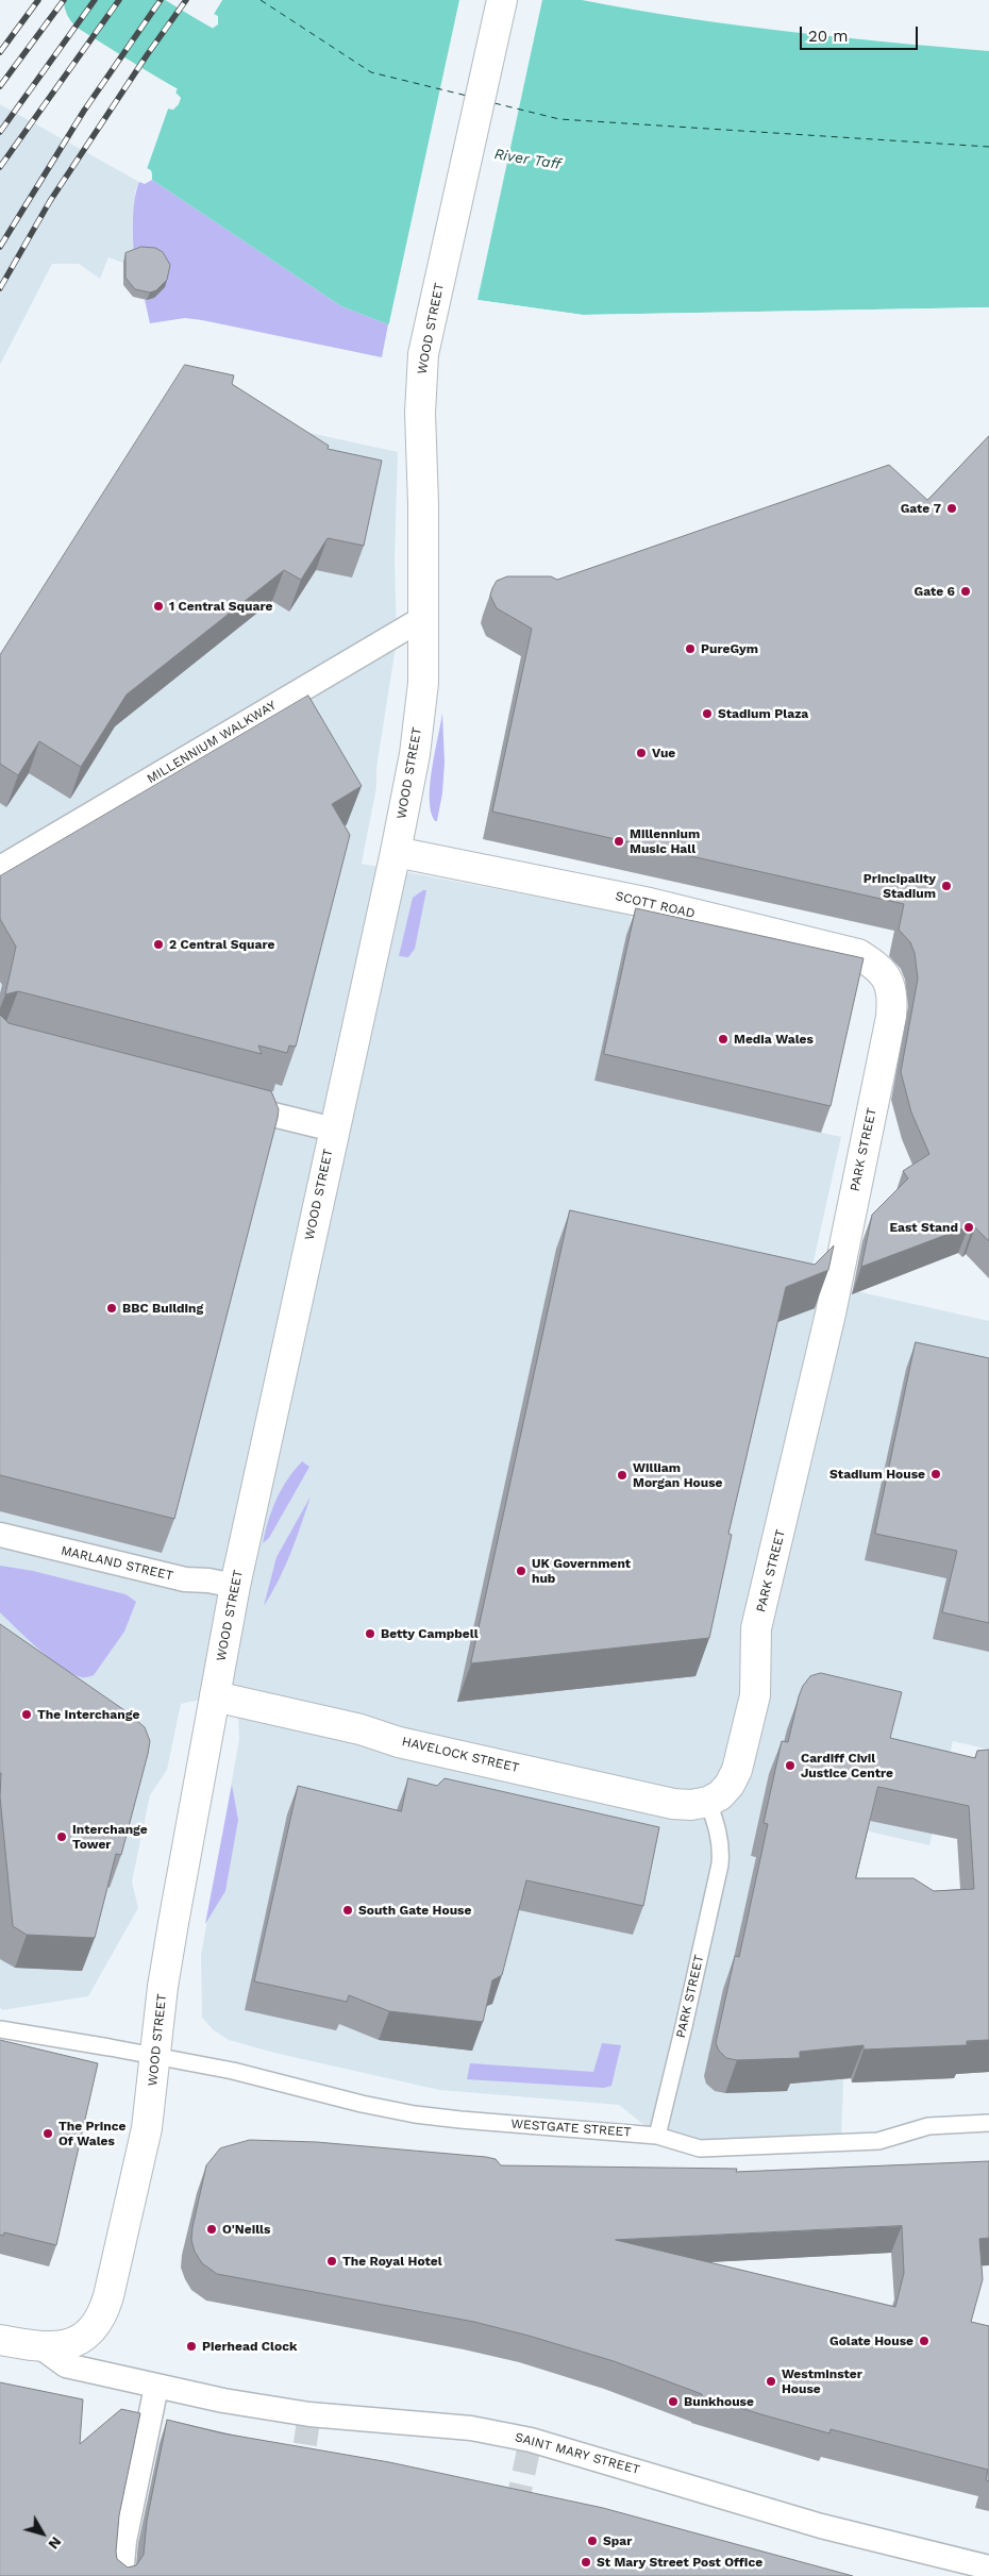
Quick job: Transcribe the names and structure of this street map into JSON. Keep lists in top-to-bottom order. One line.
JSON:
{"streets":{"street":["WOOD STREET","MILLENNIUM WALKWAY","SCOTT ROAD","PARK STREET","MARLAND STREET","HAVELOCK STREET","SAINT MARY STREET"],"lane":["WESTGATE STREET"]},"crossings":[["WOOD STREET","MILLENNIUM WALKWAY"],["WOOD STREET","SCOTT ROAD"],["WOOD STREET","MARLAND STREET"],["WOOD STREET","HAVELOCK STREET"],["WOOD STREET","WESTGATE STREET"],["WOOD STREET","SAINT MARY STREET"],["SCOTT ROAD","PARK STREET"],["PARK STREET","HAVELOCK STREET"],["PARK STREET","WESTGATE STREET"]],"water":["River Taff"],"places":["Gate 7","Gate 6","1 Central Square","PureGym","Stadium Plaza","Vue","Millennium Music Hall","Principality Stadium","2 Central Square","Media Wales","East Stand","BBC Building","Stadium House","William Morgan House","UK Government hub","Betty Campbell","The Interchange","Cardiff Civil Justice Centre","Interchange Tower","South Gate House","The Prince Of Wales","O'Neills","The Royal Hotel","Golate House","Pierhead Clock","Westminster House","Bunkhouse","Spar","St Mary Street Post Office"],"scale_bar":"20 m","north":"bottom right"}
